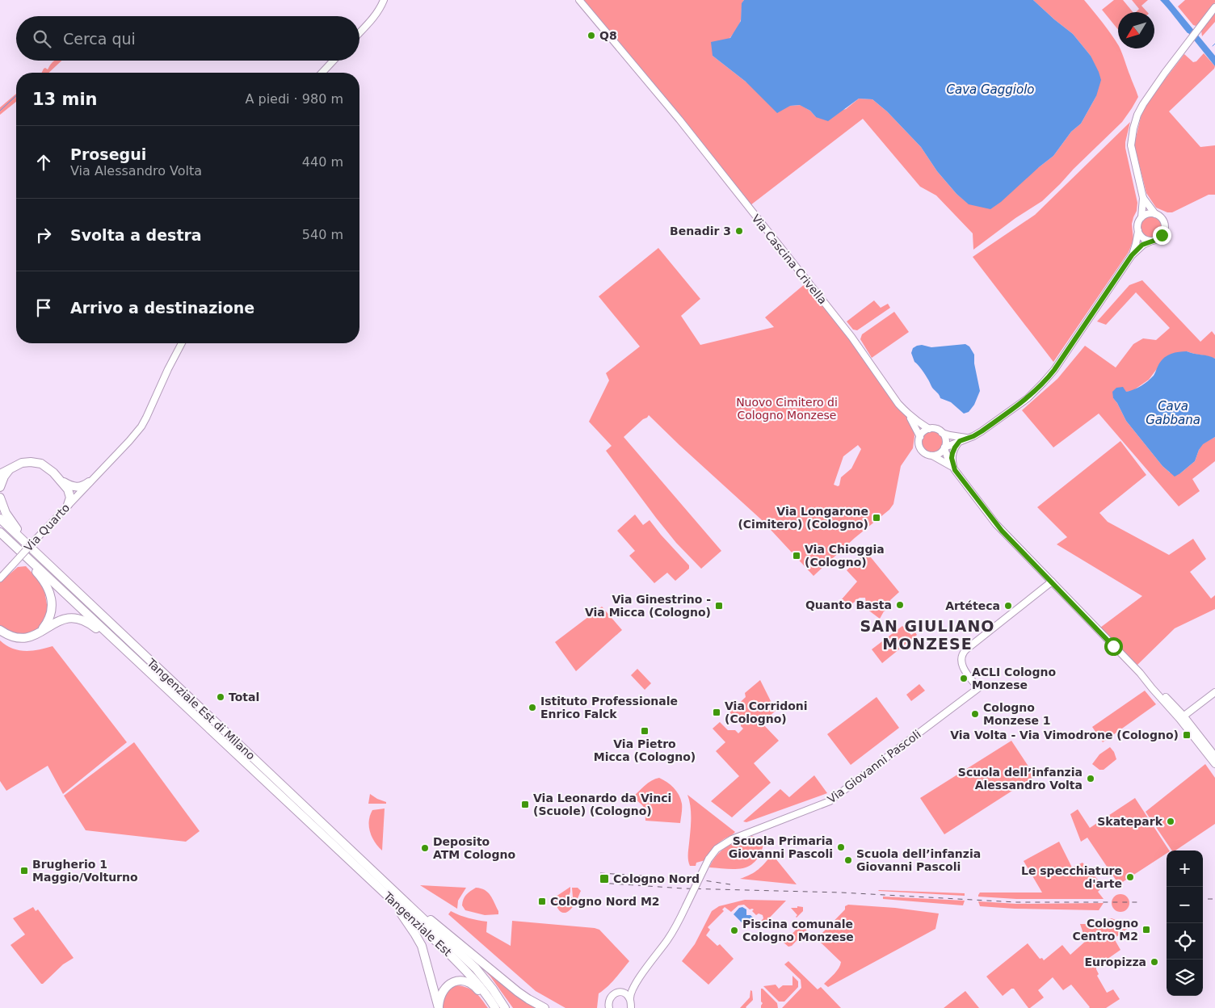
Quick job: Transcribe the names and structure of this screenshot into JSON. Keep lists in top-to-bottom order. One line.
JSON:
{"streets":{"highway":["Tangenziale Est di Milano","Tangenziale Est"],"street":["Via Cascina Crivella","Via Quarto","Via Giovanni Pascoli"]},"crossings":[["Tangenziale Est di Milano","Tangenziale Est"]],"districts":["SAN GIULIANO MONZESE"],"water":["Cava Gaggiolo","Cava Gabbana"],"parks":["Nuovo Cimitero di Cologno Monzese"],"places":{"other":["Q8","Benadir 3","Quanto Basta","Artéteca","ACLI Cologno Monzese","Total","Istituto Professionale Enrico Falck","Cologno Monzese 1","Scuola dell’infanzia Alessandro Volta","Skatepark","Scuola Primaria Giovanni Pascoli","Deposito ATM Cologno","Scuola dell’infanzia Giovanni Pascoli","Le specchiature d'arte","Piscina comunale Cologno Monzese","Europizza"],"transit":["Via Longarone (Cimitero) (Cologno)","Via Chioggia (Cologno)","Via Ginestrino - Via Micca (Cologno)","Via Corridoni (Cologno)","Via Pietro Micca (Cologno)","Via Volta - Via Vimodrone (Cologno)","Via Leonardo da Vinci (Scuole) (Cologno)","Brugherio 1 Maggio/Volturno","Cologno Nord","Cologno Nord M2","Cologno Centro M2"]},"north":"bottom left","page":{"search":"Cerca qui","heading":["13 min","A piedi · 980 m"],"list":[["Prosegui","Via Alessandro Volta","440 m"],["Svolta a destra","540 m"],"Arrivo a destinazione"],"map_buttons":["+","−"]}}
